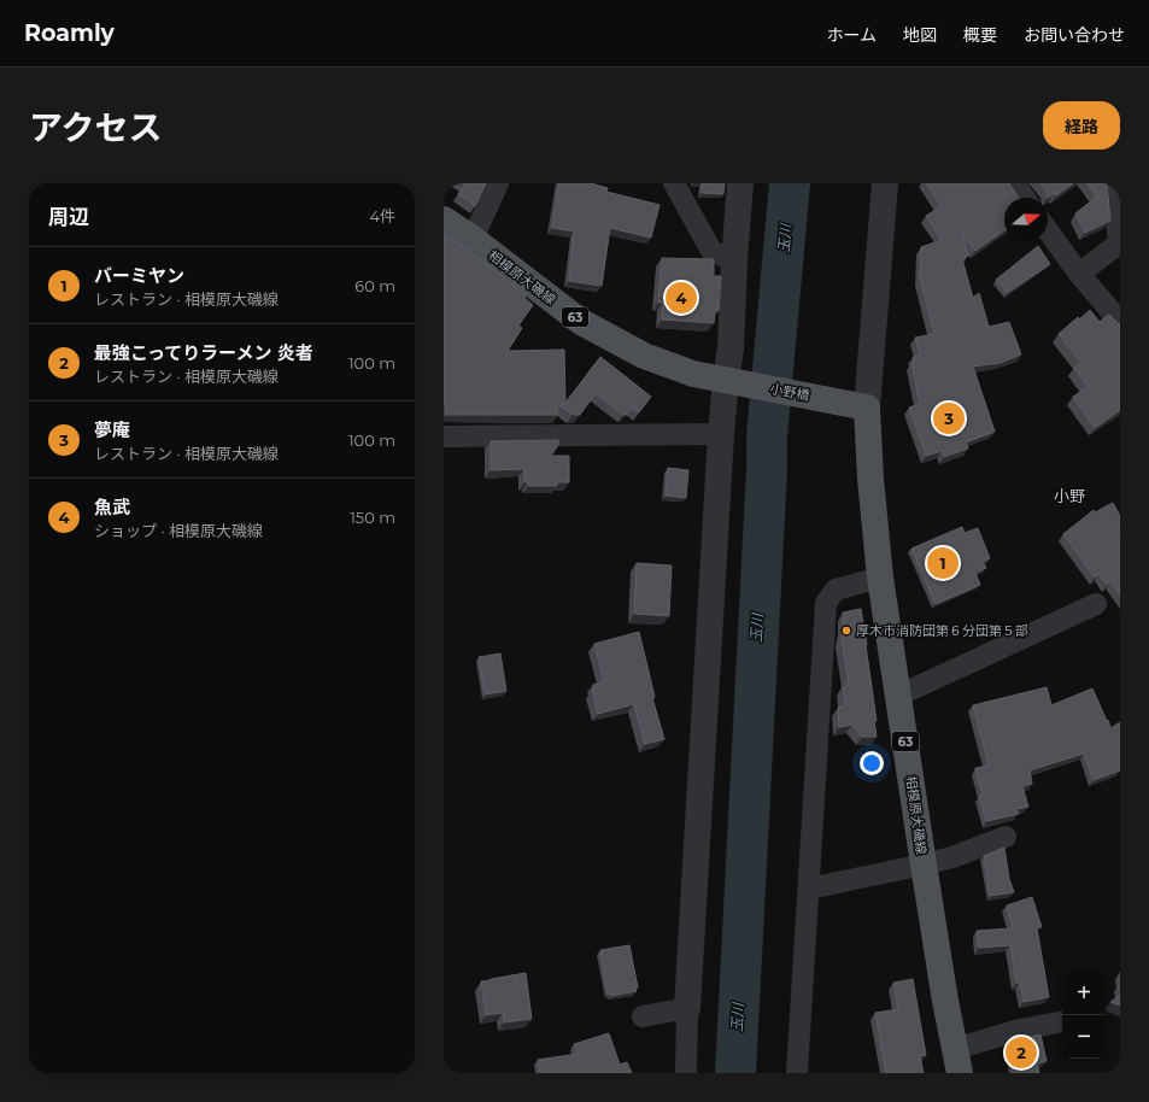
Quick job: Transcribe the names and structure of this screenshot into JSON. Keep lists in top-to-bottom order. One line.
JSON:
{"streets":{"main road":["相模原大磯線","63","小野橋"]},"crossings":[["相模原大磯線","小野橋"]],"districts":["小野"],"water":["玉川"],"places":["厚木市消防団第６分団第５部"],"north":"right","page":{"header":"Roamly","nav":["ホーム","地図","概要","お問い合わせ"],"title":"アクセス","buttons":"経路","heading":["周辺","4件"],"list":[{"mark":"1","name":"バーミヤン","note":"レストラン · 相模原大磯線","value":"60 m"},{"mark":"2","name":"最強こってりラーメン 炎者","note":"レストラン · 相模原大磯線","value":"100 m"},{"mark":"3","name":"夢庵","note":"レストラン · 相模原大磯線","value":"100 m"},{"mark":"4","name":"魚武","note":"ショップ · 相模原大磯線","value":"150 m"}],"pins":["4","3","1","2"],"map_buttons":["+","−"]}}
